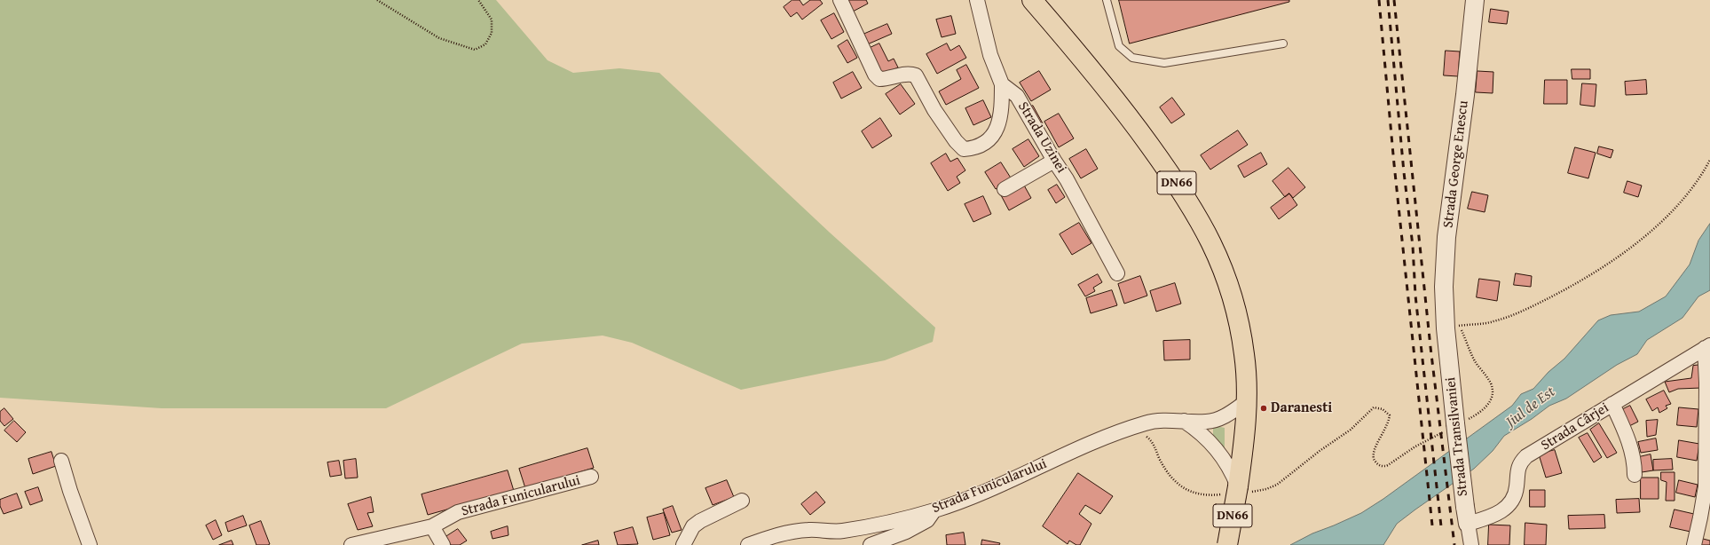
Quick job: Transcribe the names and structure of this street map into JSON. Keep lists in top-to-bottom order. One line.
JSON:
{"streets":{"main road":["DN66"],"street":["Strada Uzinei","Strada George Enescu","Strada Cârjei","Strada Transilvaniei","Strada Funicularului"]},"crossings":[["Strada George Enescu","Strada Transilvaniei"],["DN66","Strada Funicularului"],["Strada Cârjei","Strada Transilvaniei"]],"water":["Jiul de Est"],"places":["Daranesti"]}
